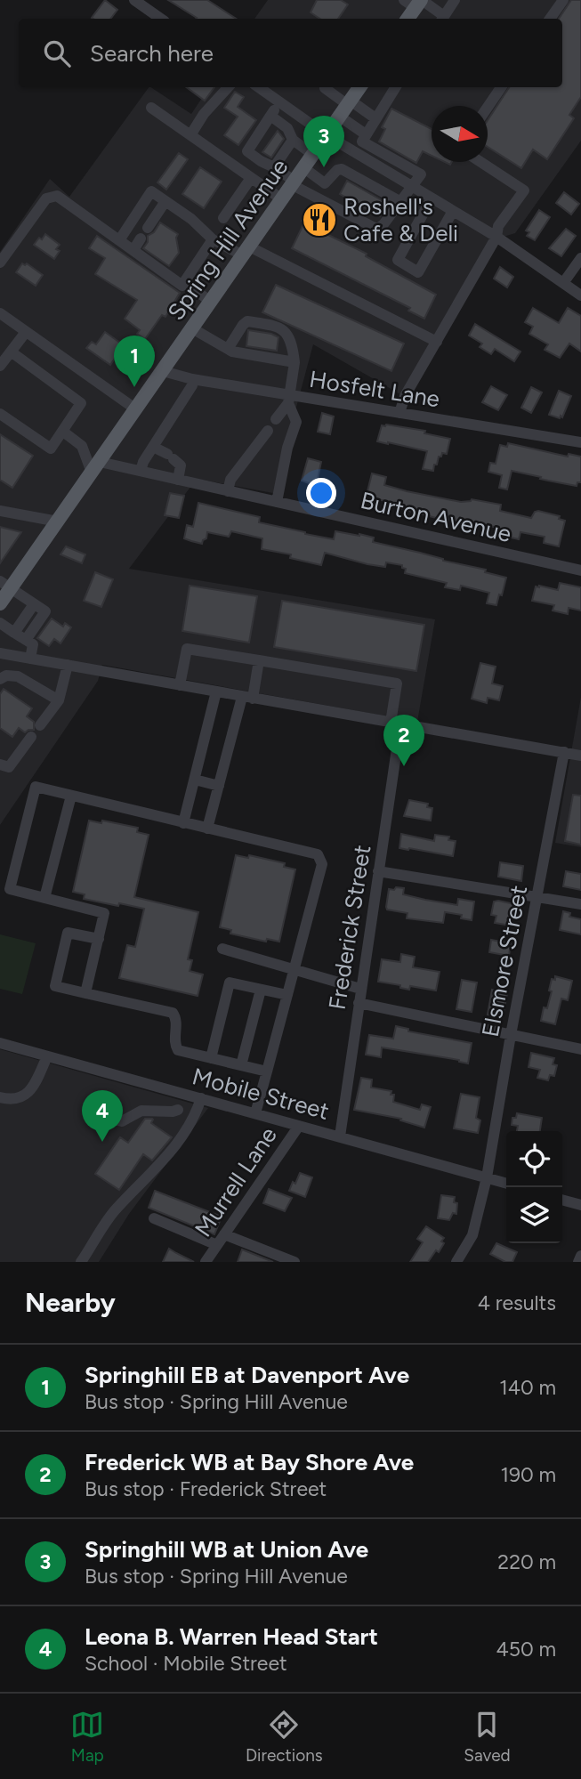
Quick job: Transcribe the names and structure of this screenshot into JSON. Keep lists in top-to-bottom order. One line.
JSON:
{"streets":{"main road":["Spring Hill Avenue"],"street":["Hosfelt Lane","Burton Avenue","Frederick Street","Elsmore Street","Mobile Street","Murrell Lane"]},"crossings":[["Spring Hill Avenue","Hosfelt Lane"],["Spring Hill Avenue","Burton Avenue"],["Frederick Street","Mobile Street"],["Elsmore Street","Mobile Street"],["Mobile Street","Murrell Lane"]],"places":{"restaurant":["Roshell's Cafe & Deli"]},"north":"right","page":{"search":"Search here","pins":["3","1","2","4"],"heading":["Nearby","4 results"],"list":[{"mark":"1","name":"Springhill EB at Davenport Ave","note":"Bus stop · Spring Hill Avenue","value":"140 m"},{"mark":"2","name":"Frederick WB at Bay Shore Ave","note":"Bus stop · Frederick Street","value":"190 m"},{"mark":"3","name":"Springhill WB at Union Ave","note":"Bus stop · Spring Hill Avenue","value":"220 m"},{"mark":"4","name":"Leona B. Warren Head Start","note":"School · Mobile Street","value":"450 m"}],"nav":["Map","Directions","Saved"]}}
